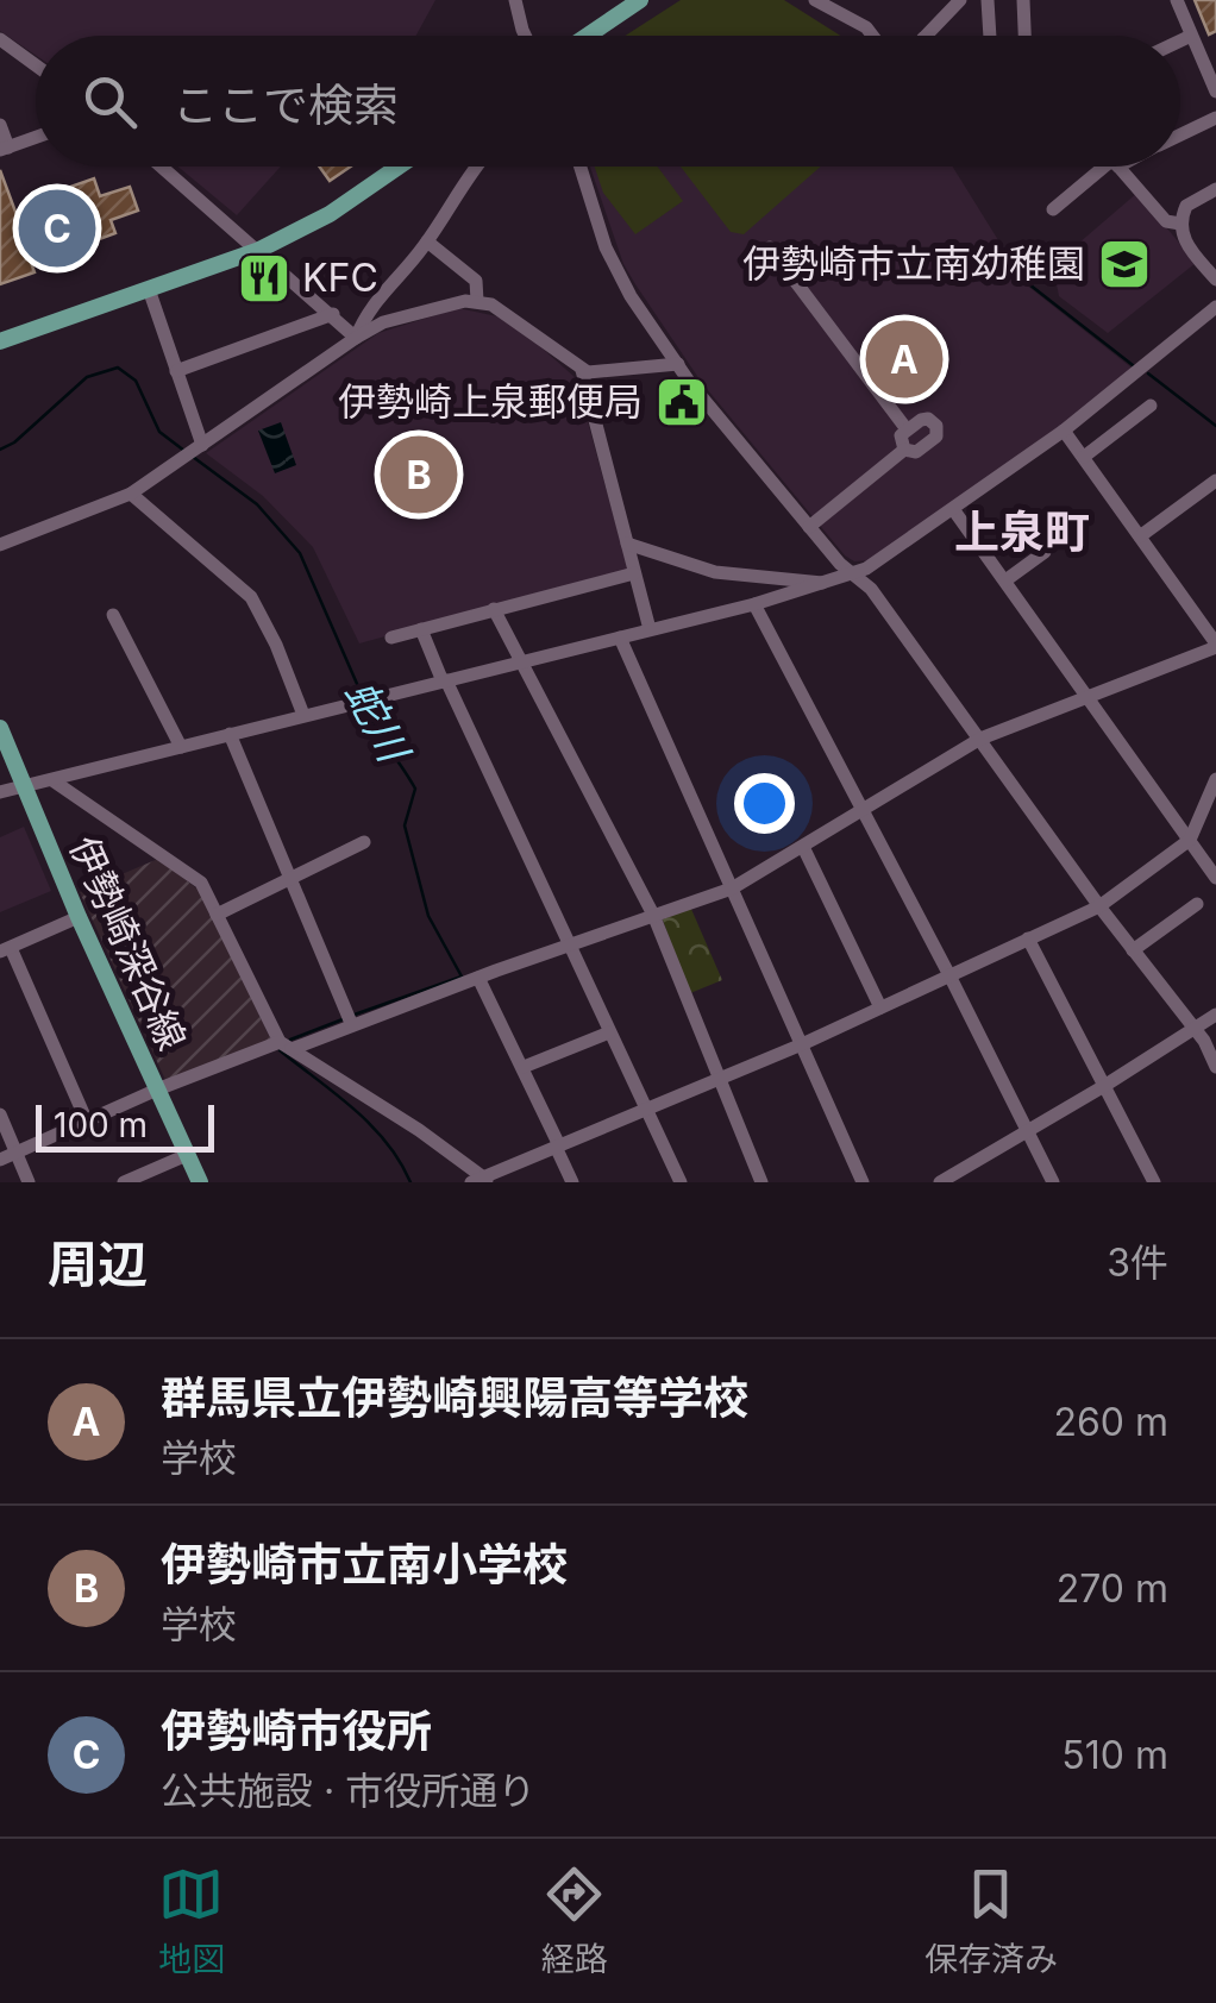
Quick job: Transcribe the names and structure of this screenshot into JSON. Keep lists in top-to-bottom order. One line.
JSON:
{"streets":{"main road":["伊勢崎深谷線"]},"districts":["上泉町"],"water":["蛇川"],"places":{"school or university":["伊勢崎市立南幼稚園"],"restaurant":["KFC"],"public building":["伊勢崎上泉郵便局"]},"scale_bar":"100 m","page":{"search":"ここで検索","pins":["C","A","B"],"scale":"100 m","heading":["周辺","3件"],"list":[{"mark":"A","name":"群馬県立伊勢崎興陽高等学校","note":"学校","value":"260 m"},{"mark":"B","name":"伊勢崎市立南小学校","note":"学校","value":"270 m"},{"mark":"C","name":"伊勢崎市役所","note":"公共施設 · 市役所通り","value":"510 m"}],"nav":["地図","経路","保存済み"]}}
